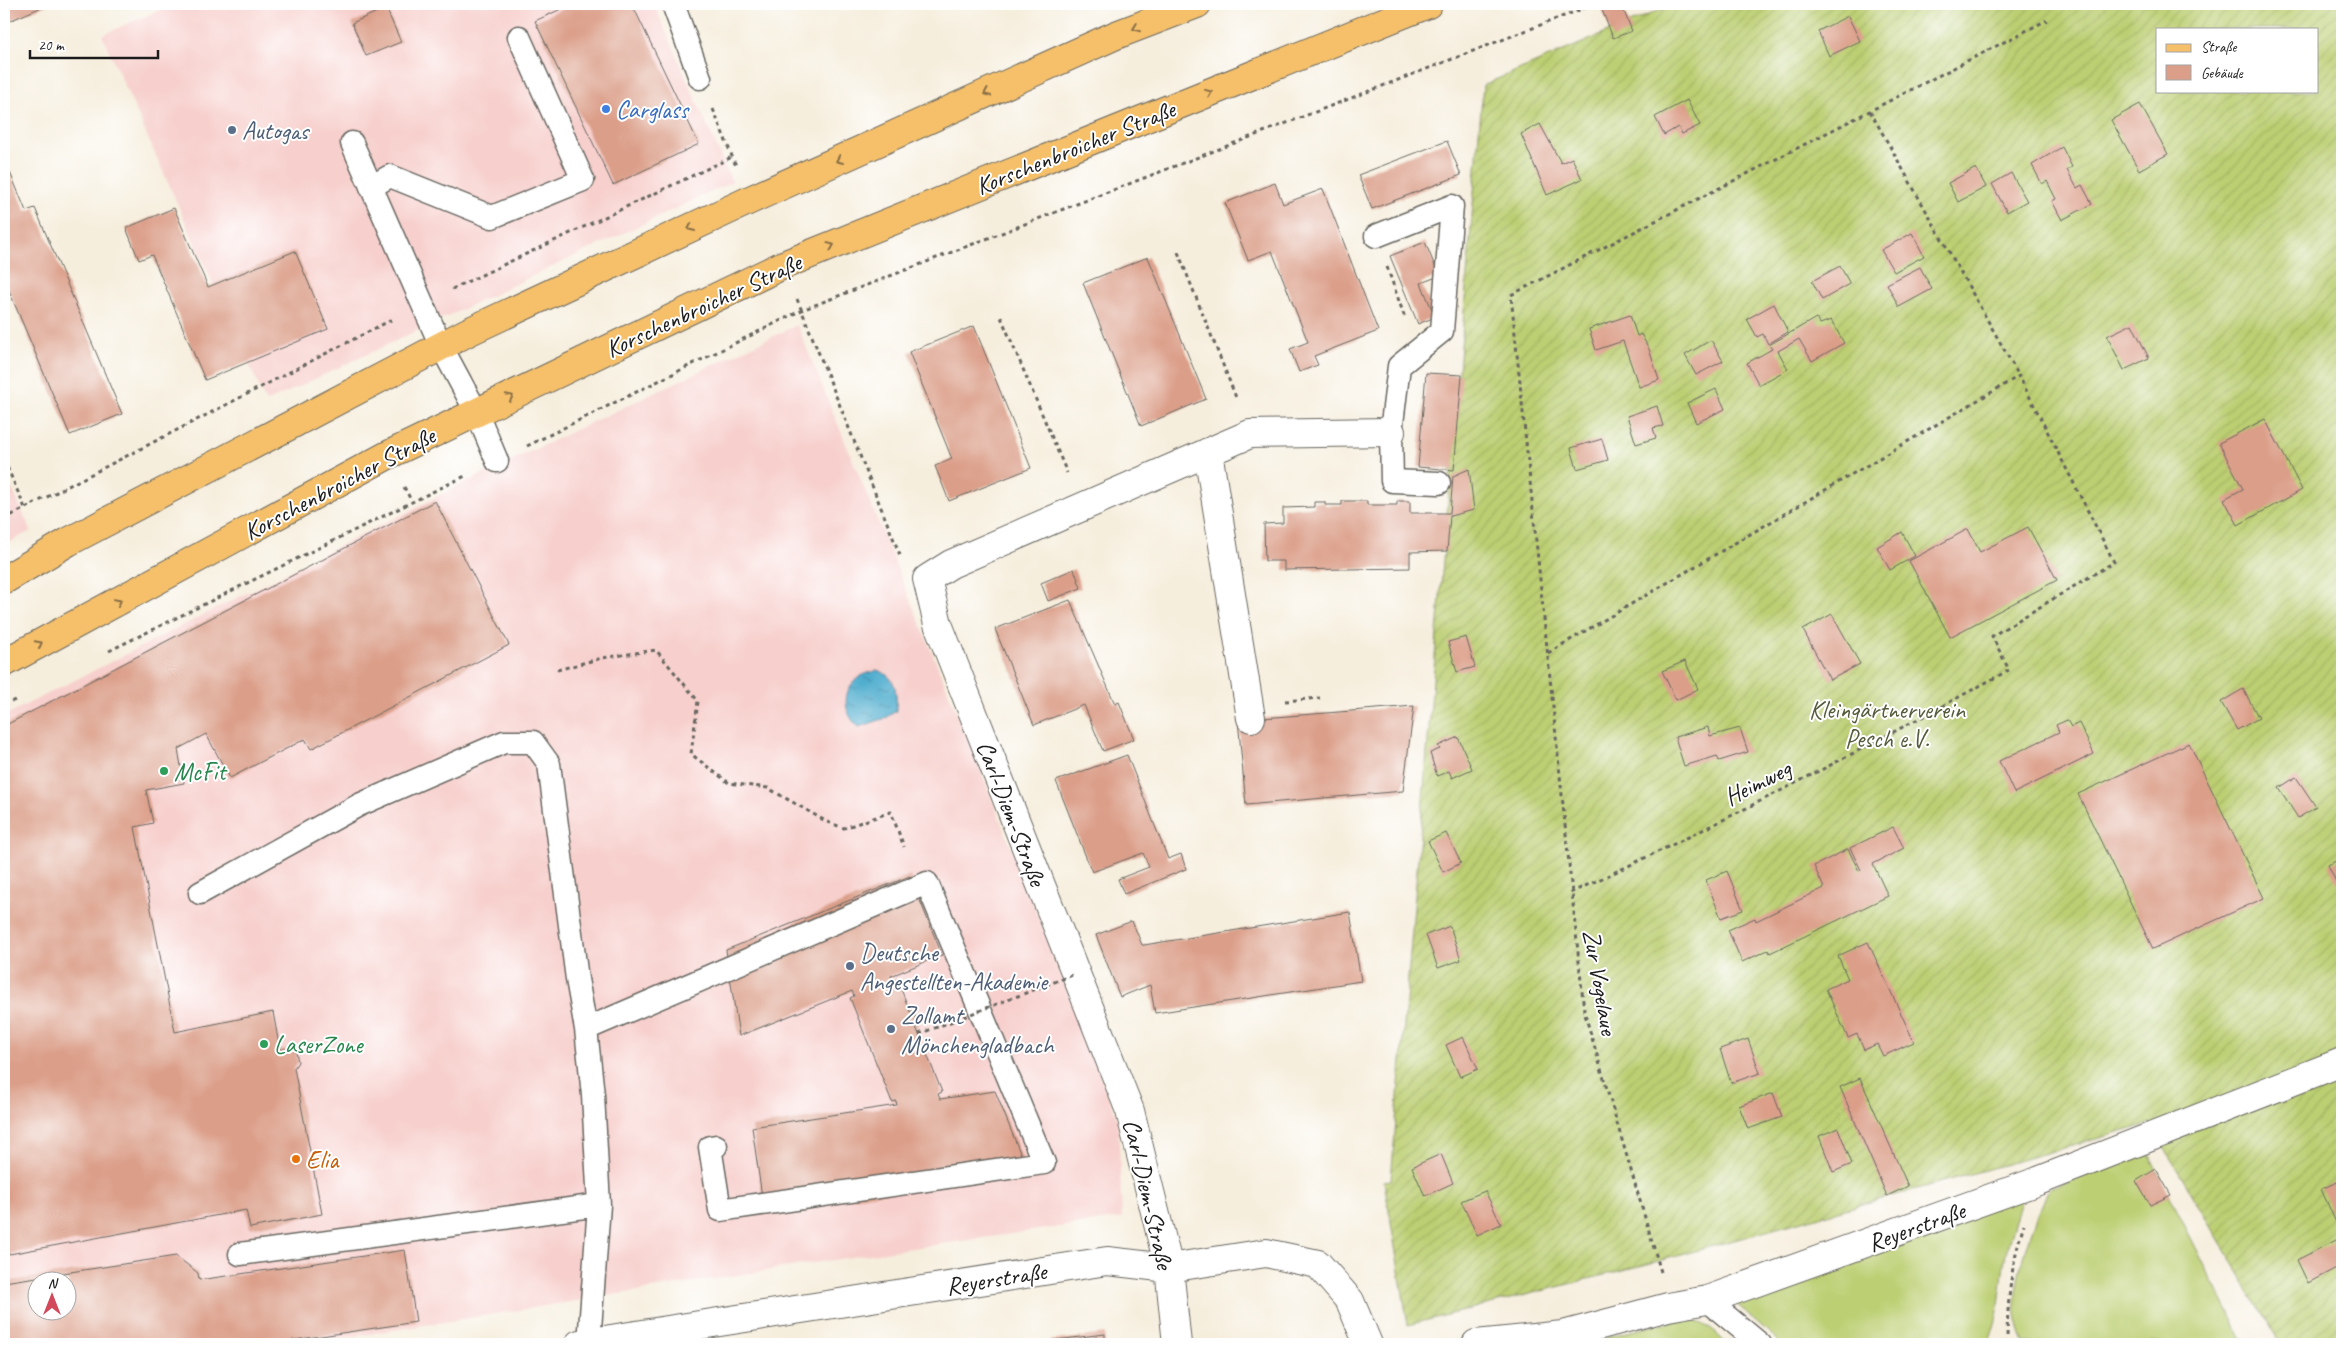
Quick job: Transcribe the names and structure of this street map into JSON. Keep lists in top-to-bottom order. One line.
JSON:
{"streets":{"main road":["Korschenbroicher Straße"],"street":["Carl-Diem-Straße","Reyerstraße"],"path":["Heimweg","Zur Vogelaue"]},"crossings":[["Heimweg","Zur Vogelaue"],["Carl-Diem-Straße","Reyerstraße"],["Zur Vogelaue","Reyerstraße"]],"parks":["Kleingärtnerverein Pesch e.V."],"places":["Carglass","Autogas","McFit","Deutsche Angestellten-Akademie","Zollamt Mönchengladbach","LaserZone","Elia"],"legend":["Straße","Gebäude"],"scale_bar":"20 m","north":"top"}
